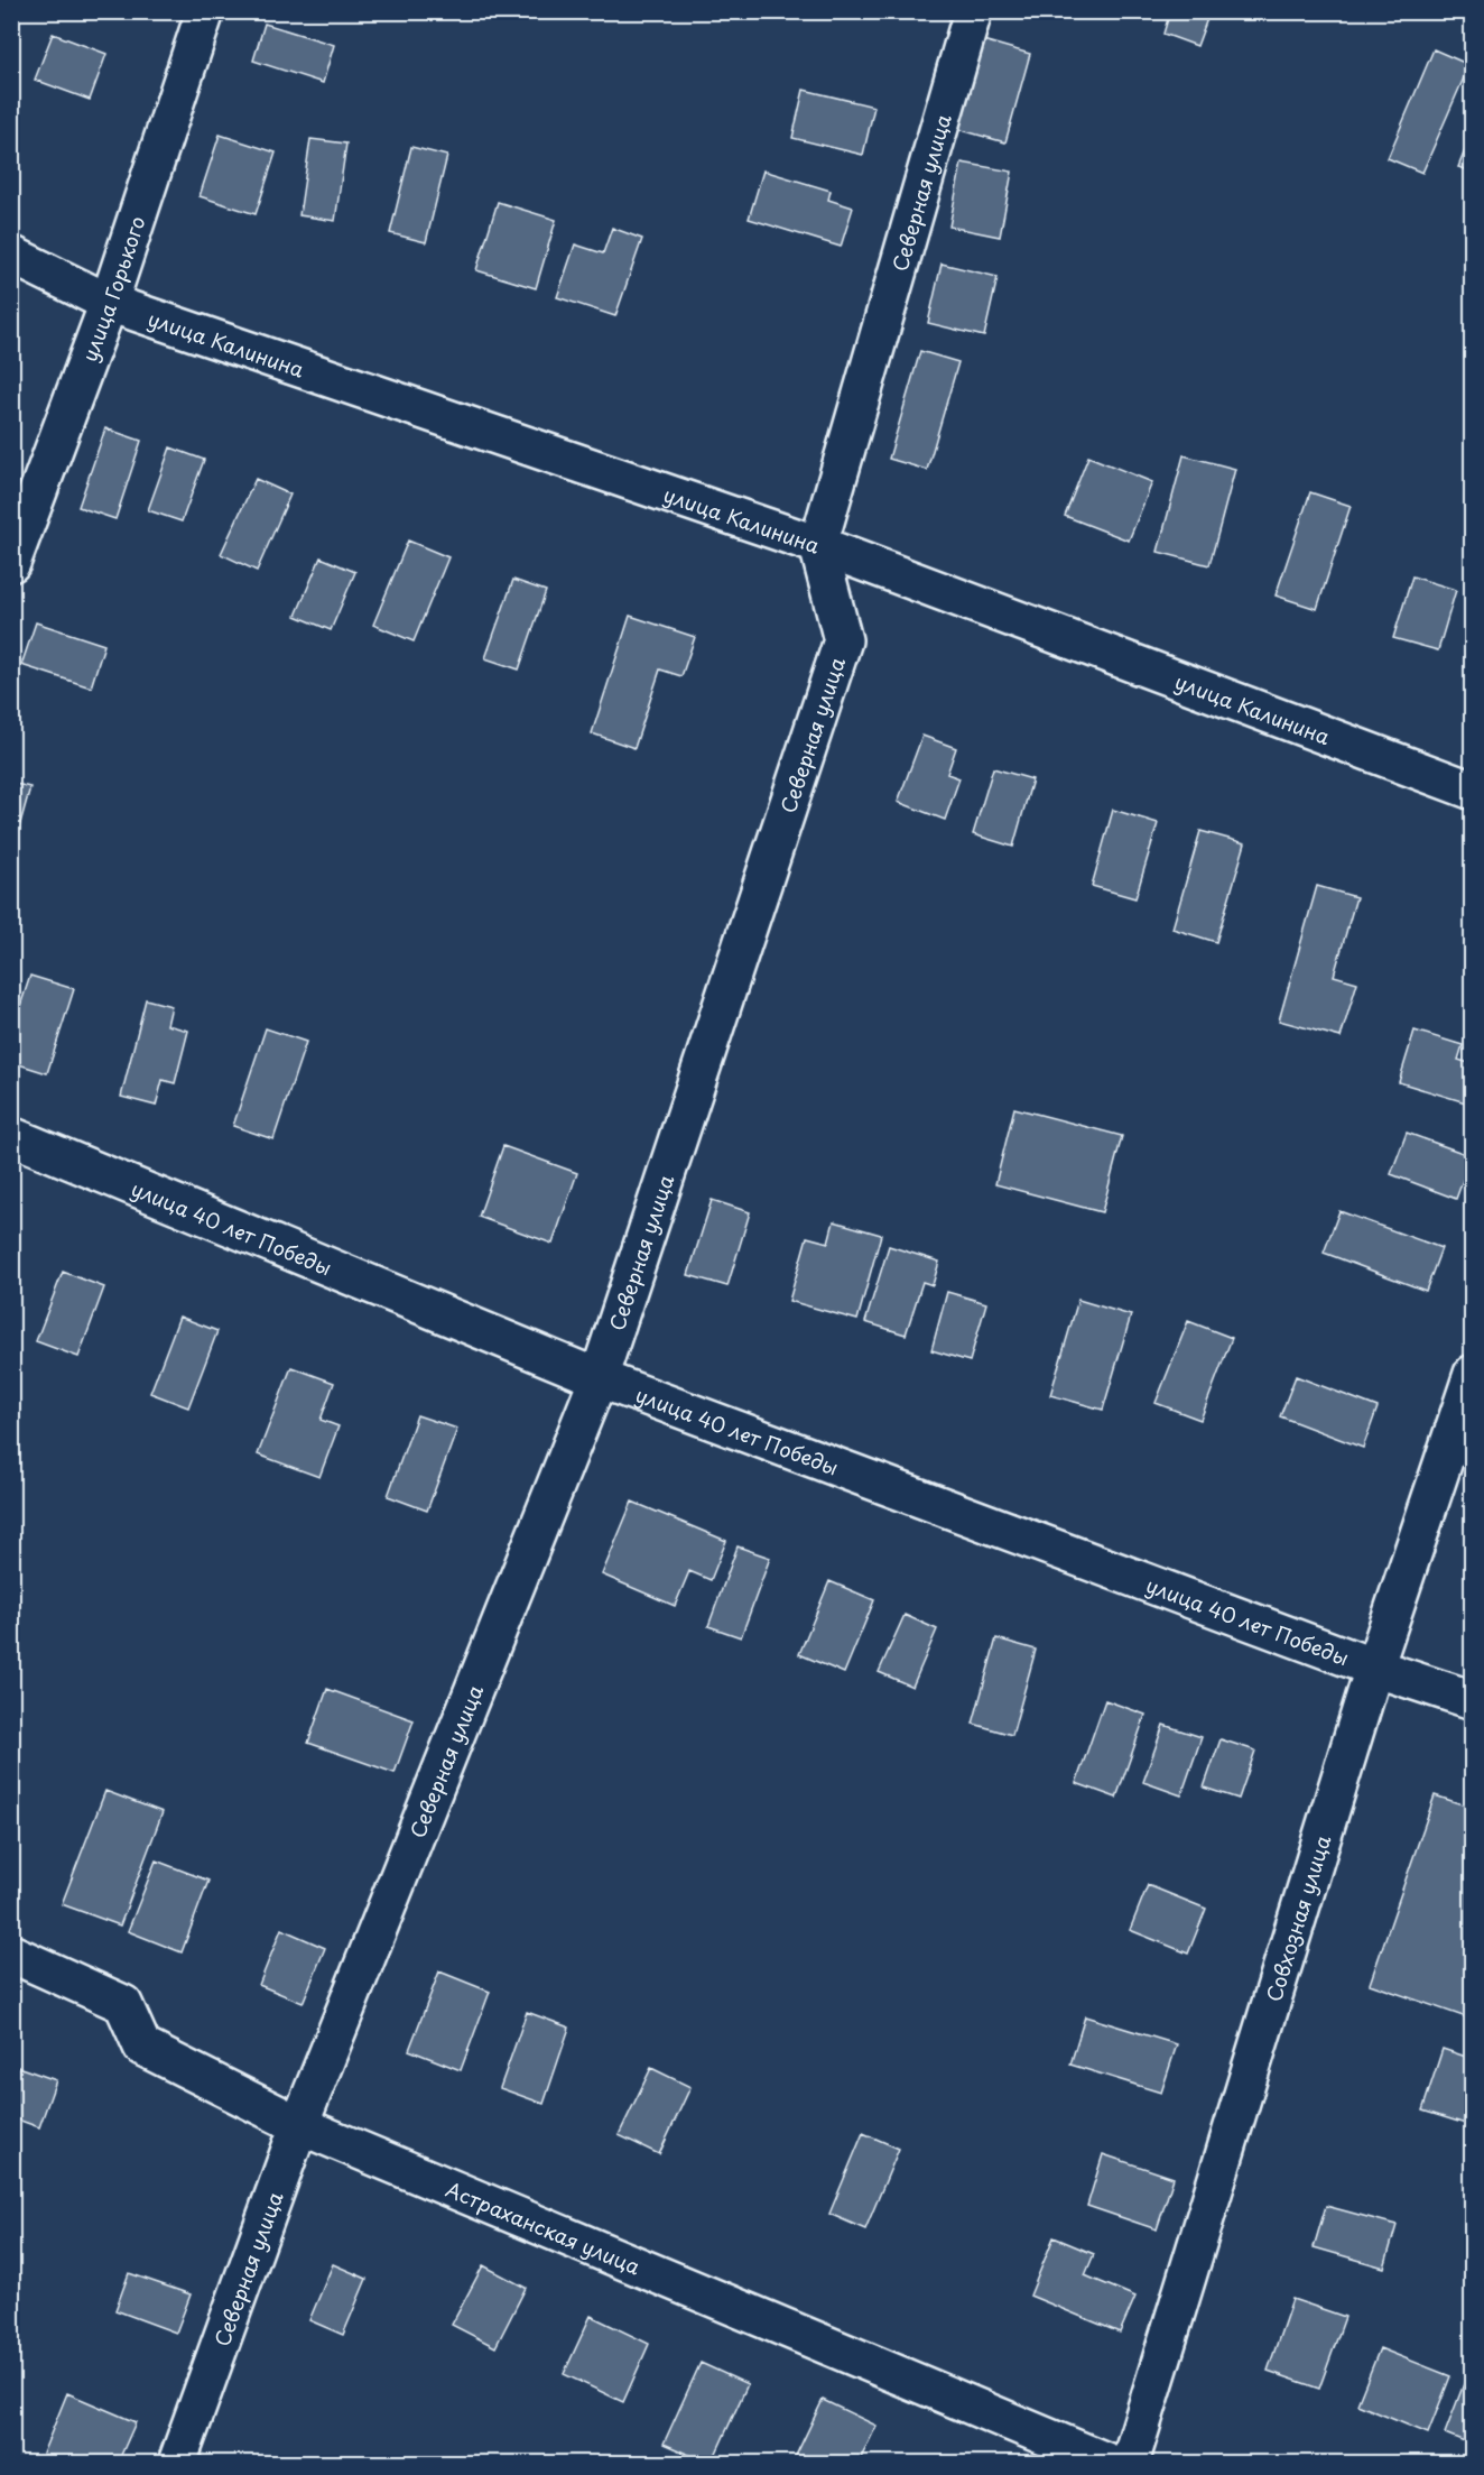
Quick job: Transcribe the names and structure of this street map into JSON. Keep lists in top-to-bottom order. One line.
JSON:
{"streets":{"street":["Северная улица","улица Горького","улица Калинина","улица 40 лет Победы","Совхозная улица","Астраханская улица"]},"crossings":[["Северная улица","улица Калинина"],["Северная улица","улица 40 лет Победы"],["Северная улица","Астраханская улица"],["улица Горького","улица Калинина"],["улица 40 лет Победы","Совхозная улица"]]}
